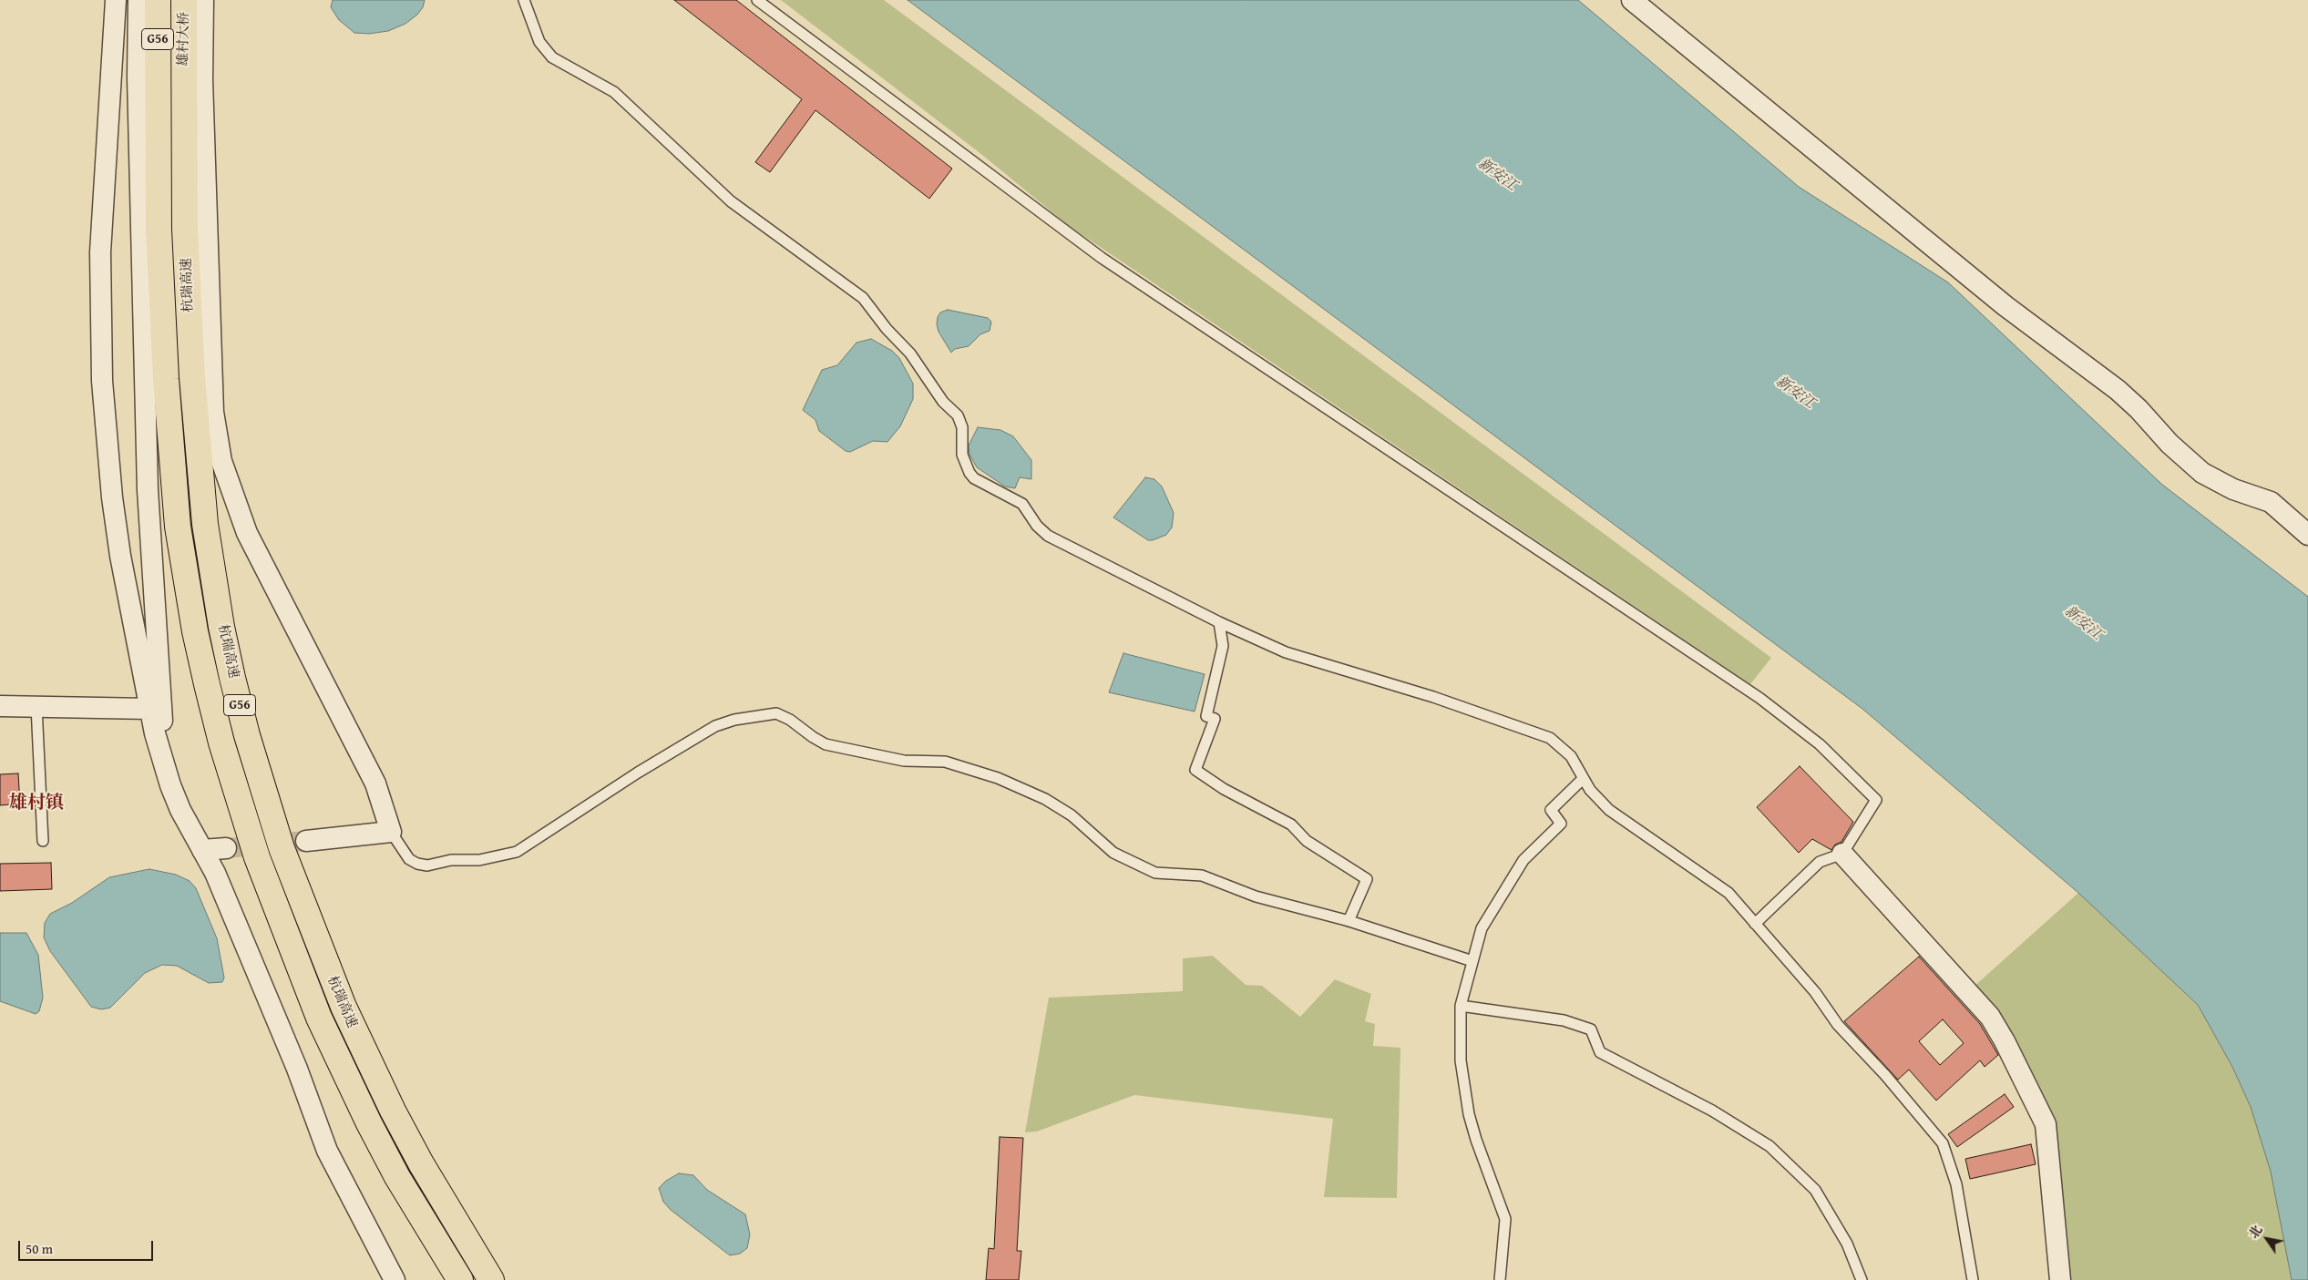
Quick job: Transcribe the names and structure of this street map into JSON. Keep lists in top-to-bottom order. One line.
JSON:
{"streets":{"highway":["G56","雄村大桥","杭瑞高速"]},"crossings":[["雄村大桥","杭瑞高速"]],"districts":["雄村镇"],"water":["新安江"],"scale_bar":"50 m","north":"top left"}
